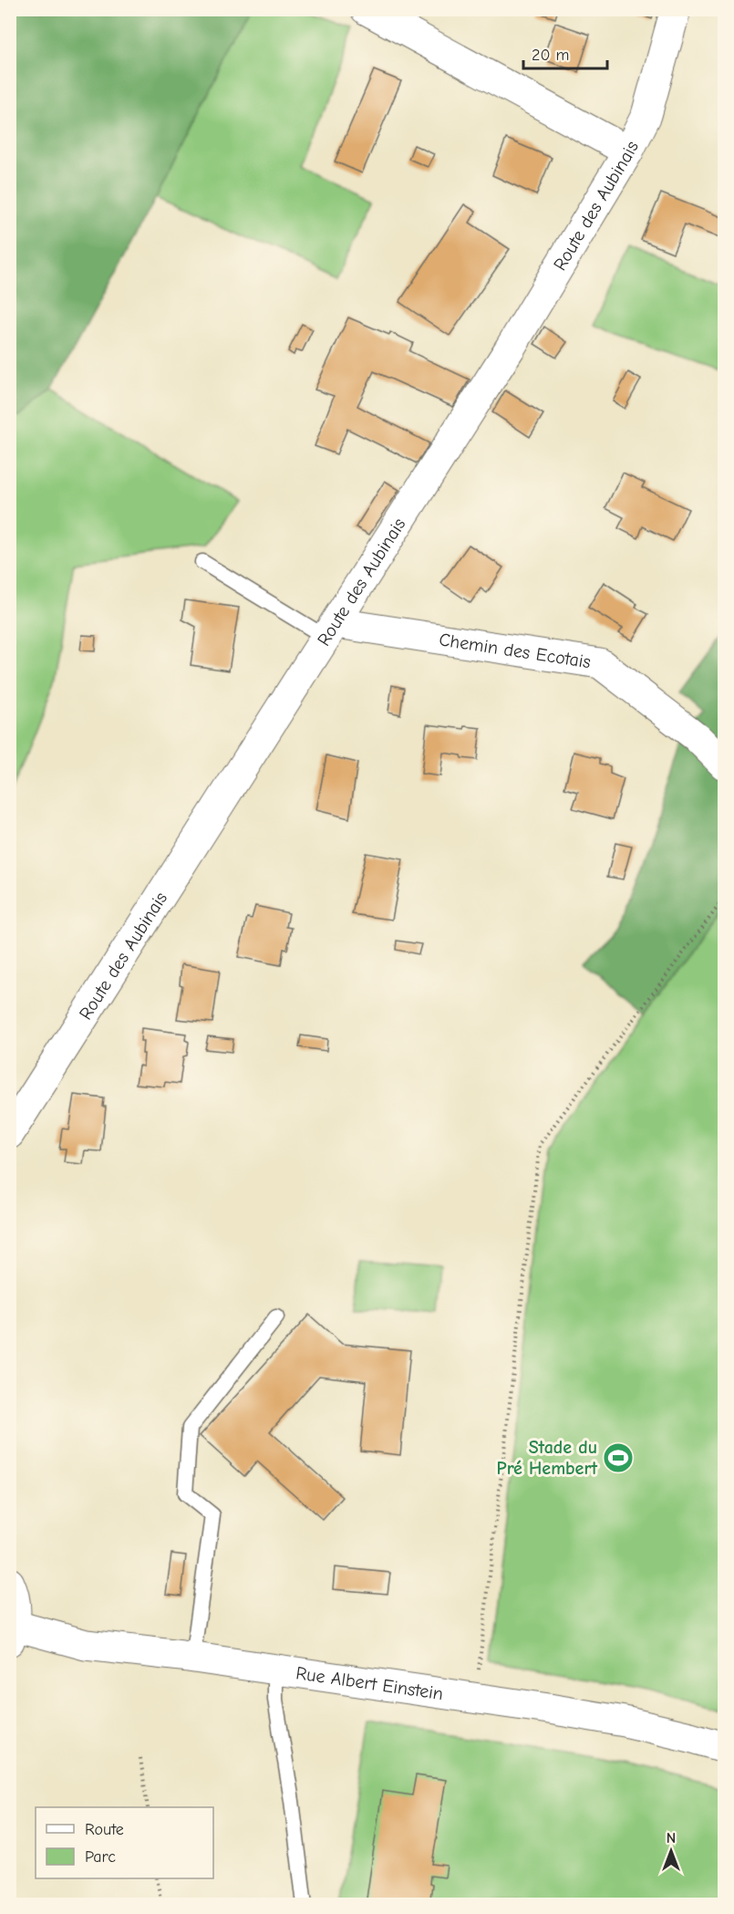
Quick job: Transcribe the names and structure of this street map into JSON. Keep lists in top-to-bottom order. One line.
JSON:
{"streets":{"street":["Route des Aubinais","Chemin des Ecotais","Rue Albert Einstein"]},"crossings":[["Route des Aubinais","Chemin des Ecotais"]],"places":{"sports":["Stade du Pré Hembert"]},"legend":["Route","Parc"],"scale_bar":"20 m","north":"top"}
